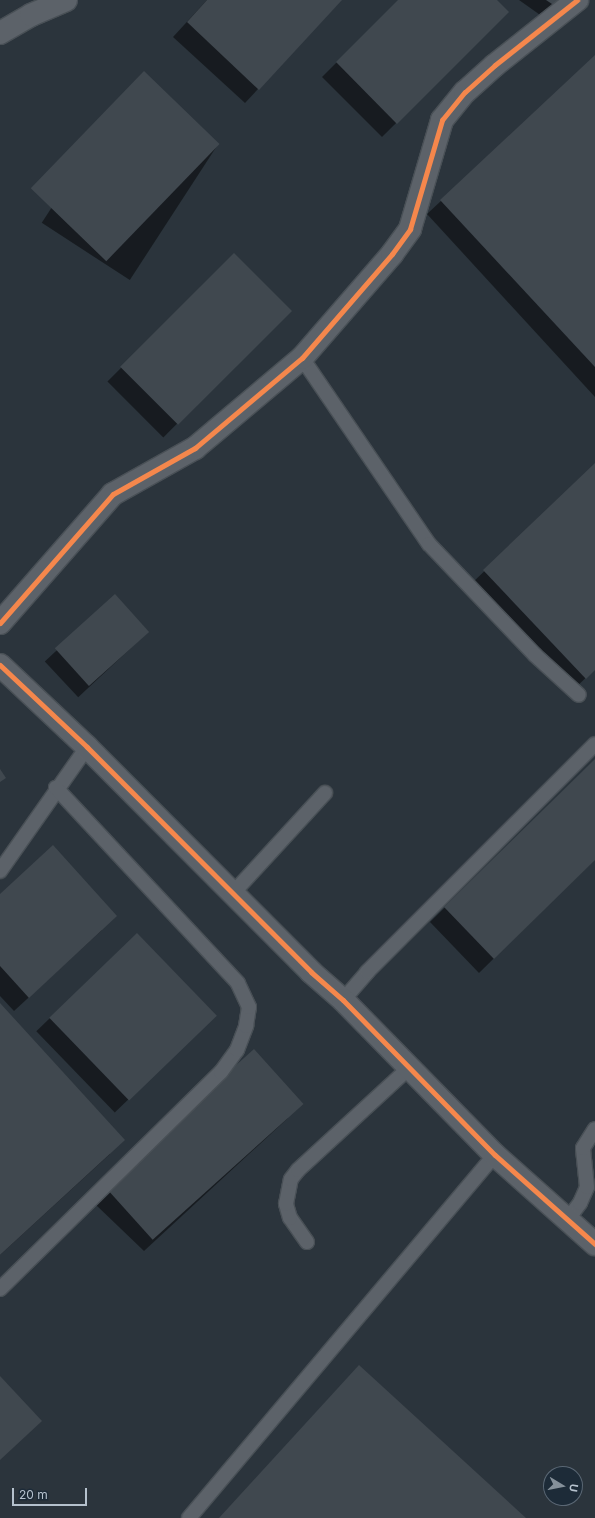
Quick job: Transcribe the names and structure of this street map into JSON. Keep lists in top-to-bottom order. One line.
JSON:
{"scale_bar":"20 m","north":"right"}
